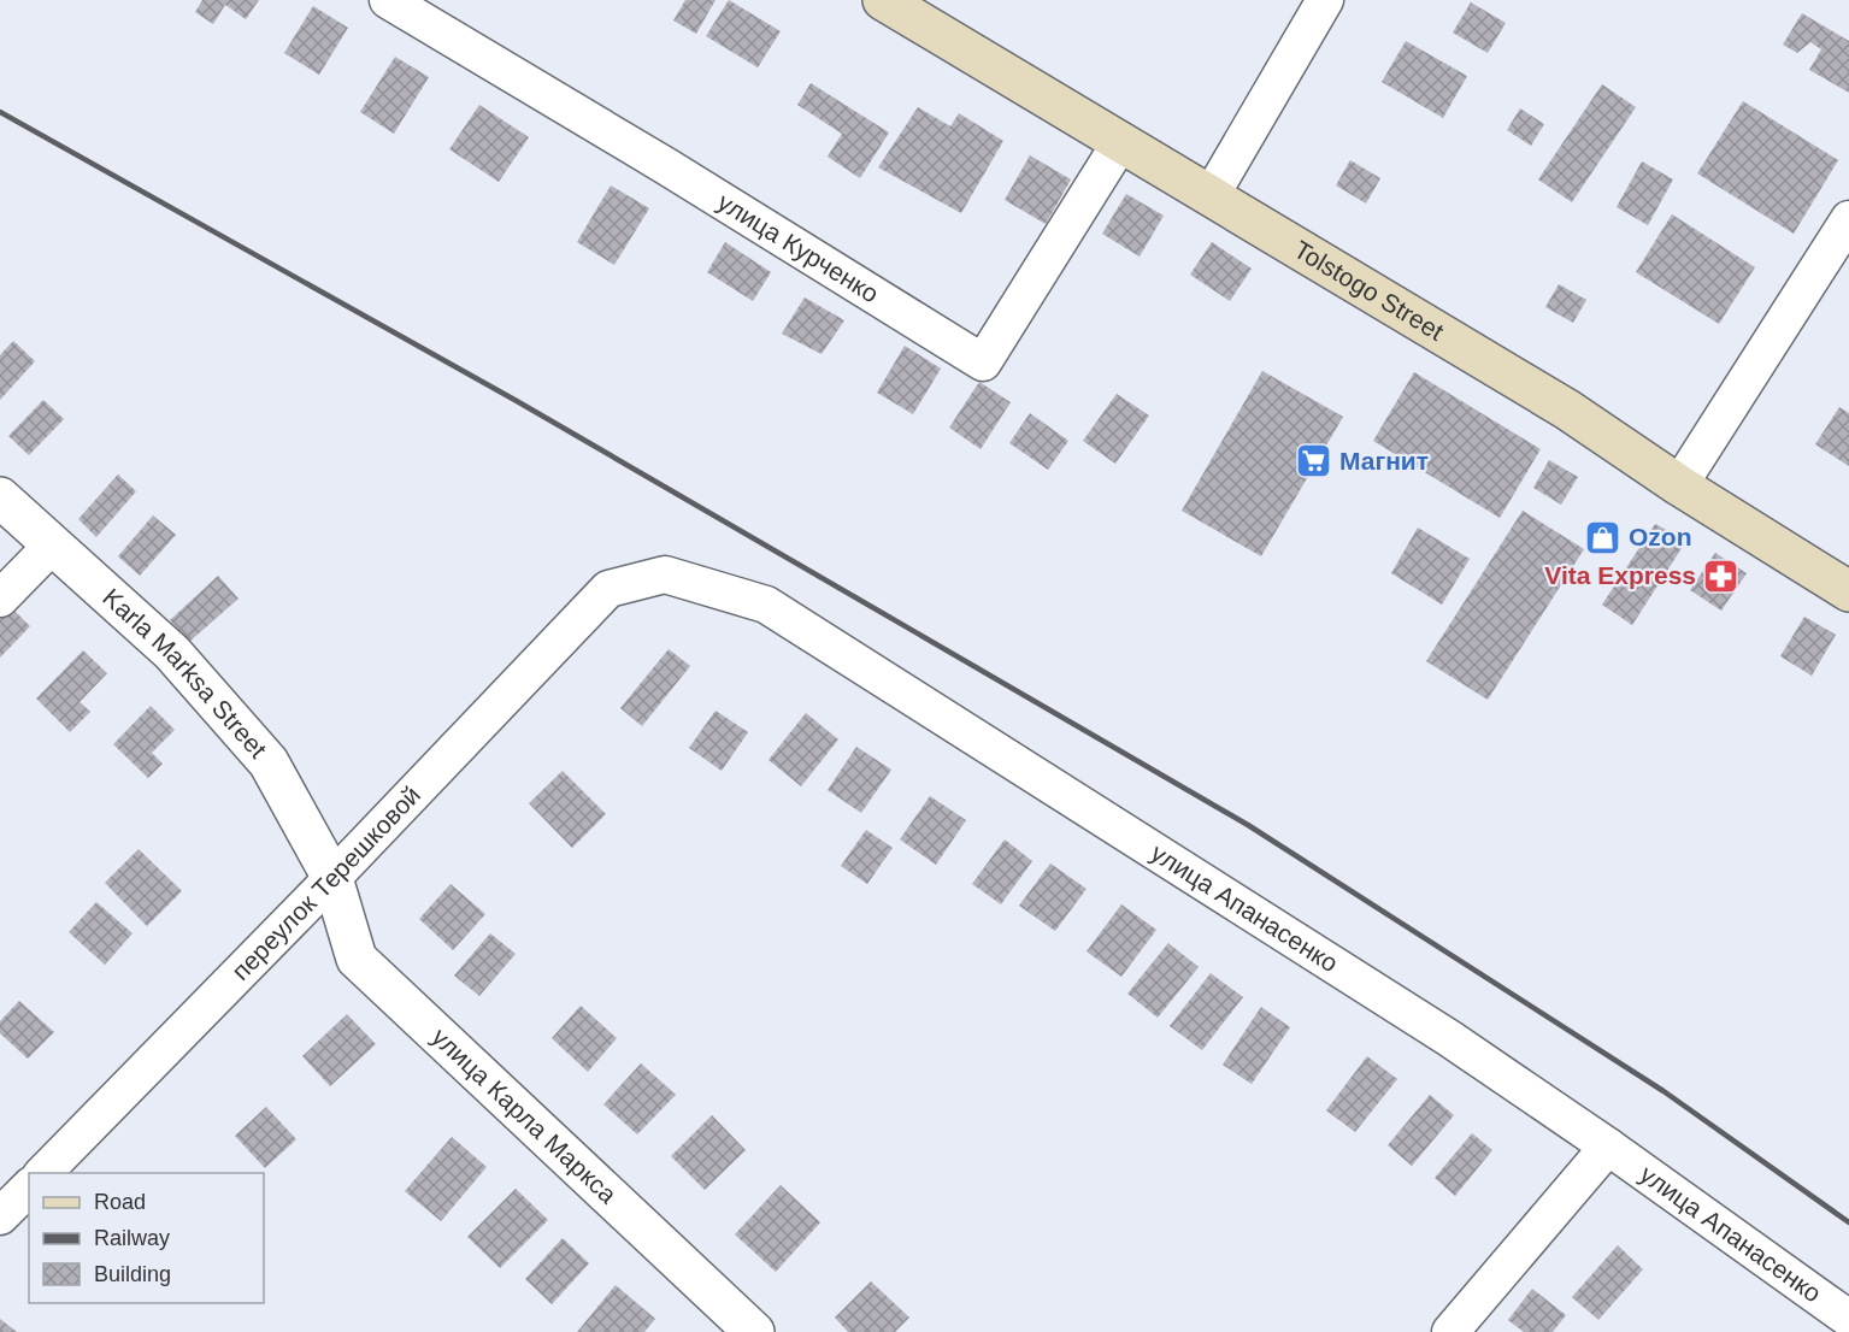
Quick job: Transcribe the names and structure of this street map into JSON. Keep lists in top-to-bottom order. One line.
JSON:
{"streets":{"main road":["Tolstogo Street"],"street":["улица Курченко","Karla Marksa Street","переулок Терешковой","улица Апанасенко","улица Карла Маркса"]},"crossings":[["улица Курченко","Tolstogo Street"],["Karla Marksa Street","переулок Терешковой"],["Karla Marksa Street","улица Карла Маркса"],["переулок Терешковой","улица Апанасенко"],["переулок Терешковой","улица Карла Маркса"]],"places":{"supermarket":["Магнит"],"shop":["Ozon"],"pharmacy":["Vita Express"]},"legend":["Road","Railway","Building"]}
